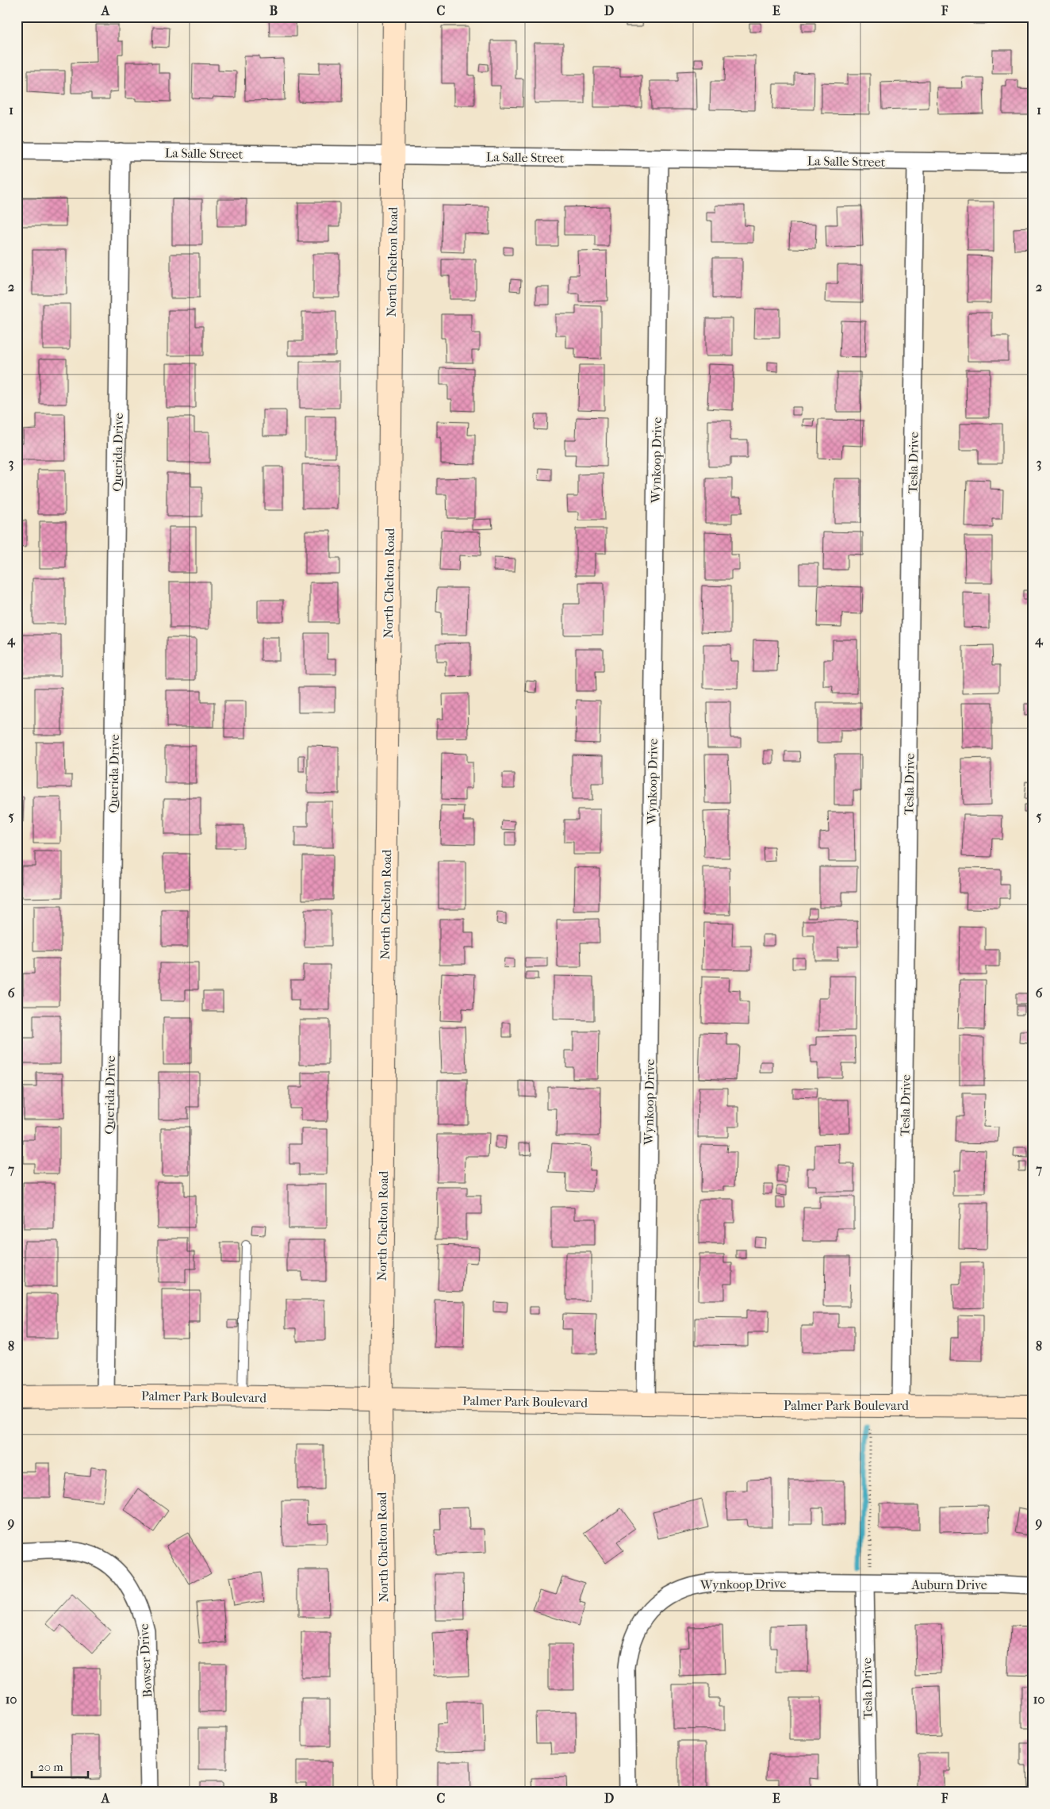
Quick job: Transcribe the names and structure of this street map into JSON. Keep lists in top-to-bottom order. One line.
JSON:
{"streets":{"main road":["North Chelton Road","Palmer Park Boulevard"],"street":["La Salle Street","Querida Drive","Wynkoop Drive","Tesla Drive","Auburn Drive","Bowser Drive"]},"crossings":[["La Salle Street","North Chelton Road"],["La Salle Street","Querida Drive"],["La Salle Street","Wynkoop Drive"],["La Salle Street","Tesla Drive"],["North Chelton Road","Palmer Park Boulevard"],["Querida Drive","Palmer Park Boulevard"],["Wynkoop Drive","Tesla Drive"],["Wynkoop Drive","Palmer Park Boulevard"],["Wynkoop Drive","Auburn Drive"],["Tesla Drive","Palmer Park Boulevard"],["Tesla Drive","Auburn Drive"]],"scale_bar":"20 m","grid":{"columns":["A","B","C","D","E","F"],"rows":["1","2","3","4","5","6","7","8","9","10"]}}
